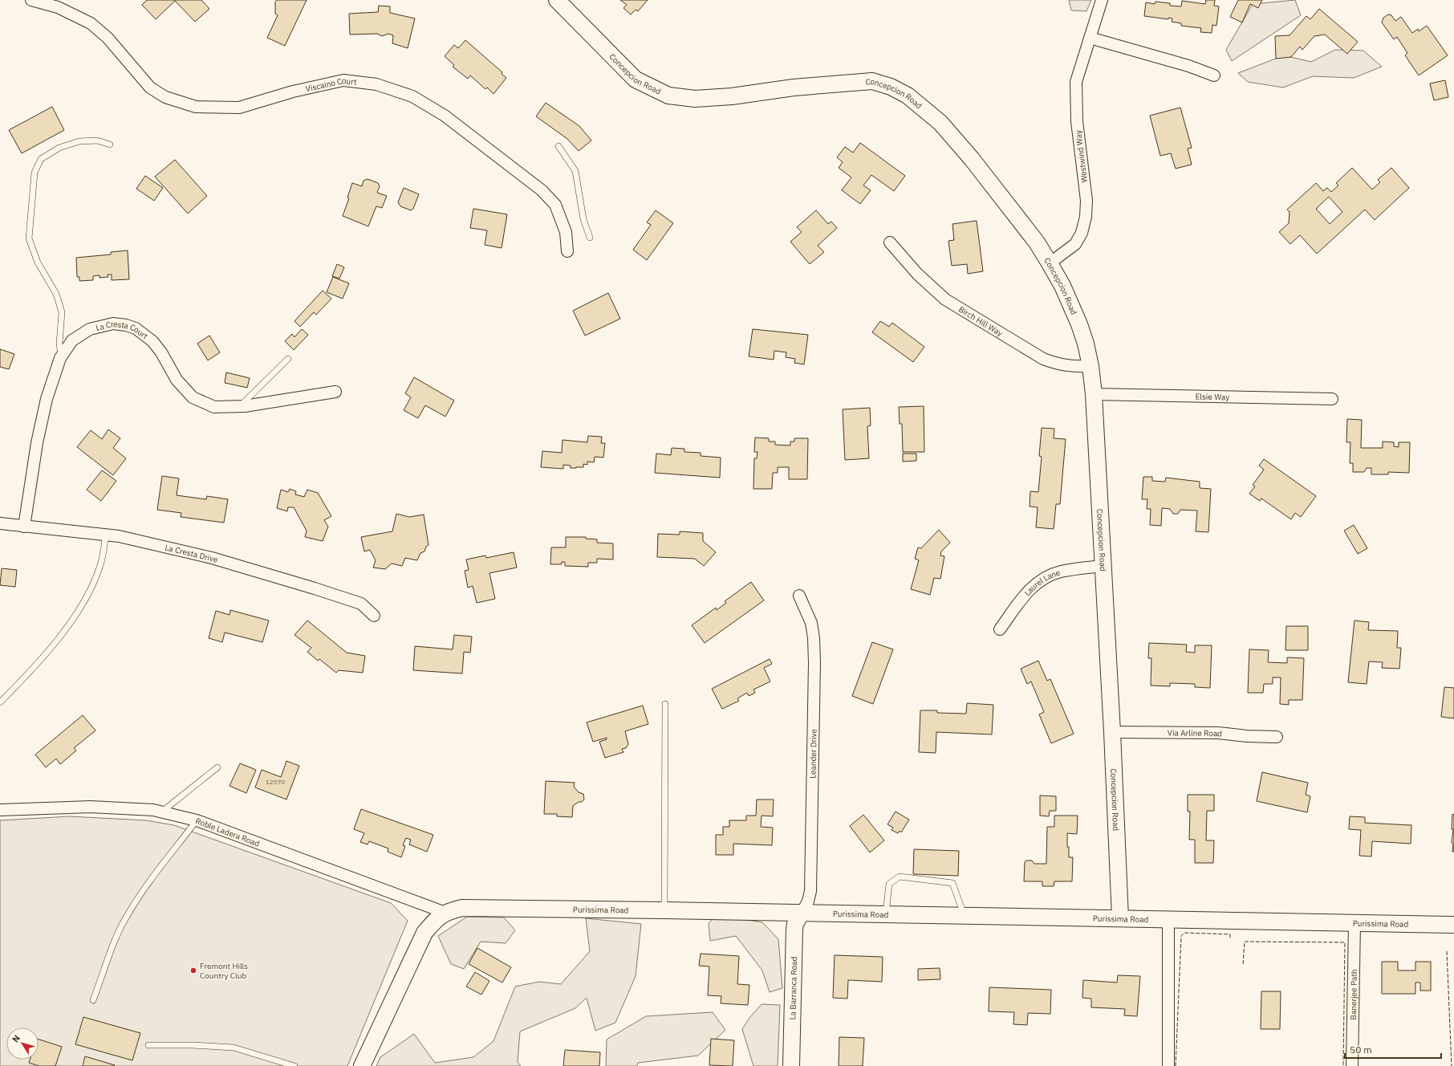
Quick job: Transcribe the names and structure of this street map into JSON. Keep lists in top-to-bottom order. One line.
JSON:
{"streets":{"street":["Concepcion Road","Viscaino Court","Westwind Way","Birch Hill Way","La Cresta Court","Elsie Way","La Cresta Drive","Laurel Lane","Via Arline Road","Leander Drive","Roble Ladera Road","Purissima Road","La Barranca Road","Banerjee Path"]},"crossings":[["Concepcion Road","Westwind Way"],["Concepcion Road","Birch Hill Way"],["Concepcion Road","Elsie Way"],["Concepcion Road","Laurel Lane"],["Concepcion Road","Via Arline Road"],["Concepcion Road","Purissima Road"],["La Cresta Court","La Cresta Drive"],["Leander Drive","Purissima Road"],["Leander Drive","La Barranca Road"],["Roble Ladera Road","Purissima Road"],["Purissima Road","La Barranca Road"],["Purissima Road","Banerjee Path"]],"places":["Fremont Hills Country Club"],"house_numbers":["12570"],"scale_bar":"50 m","north":"top left"}
